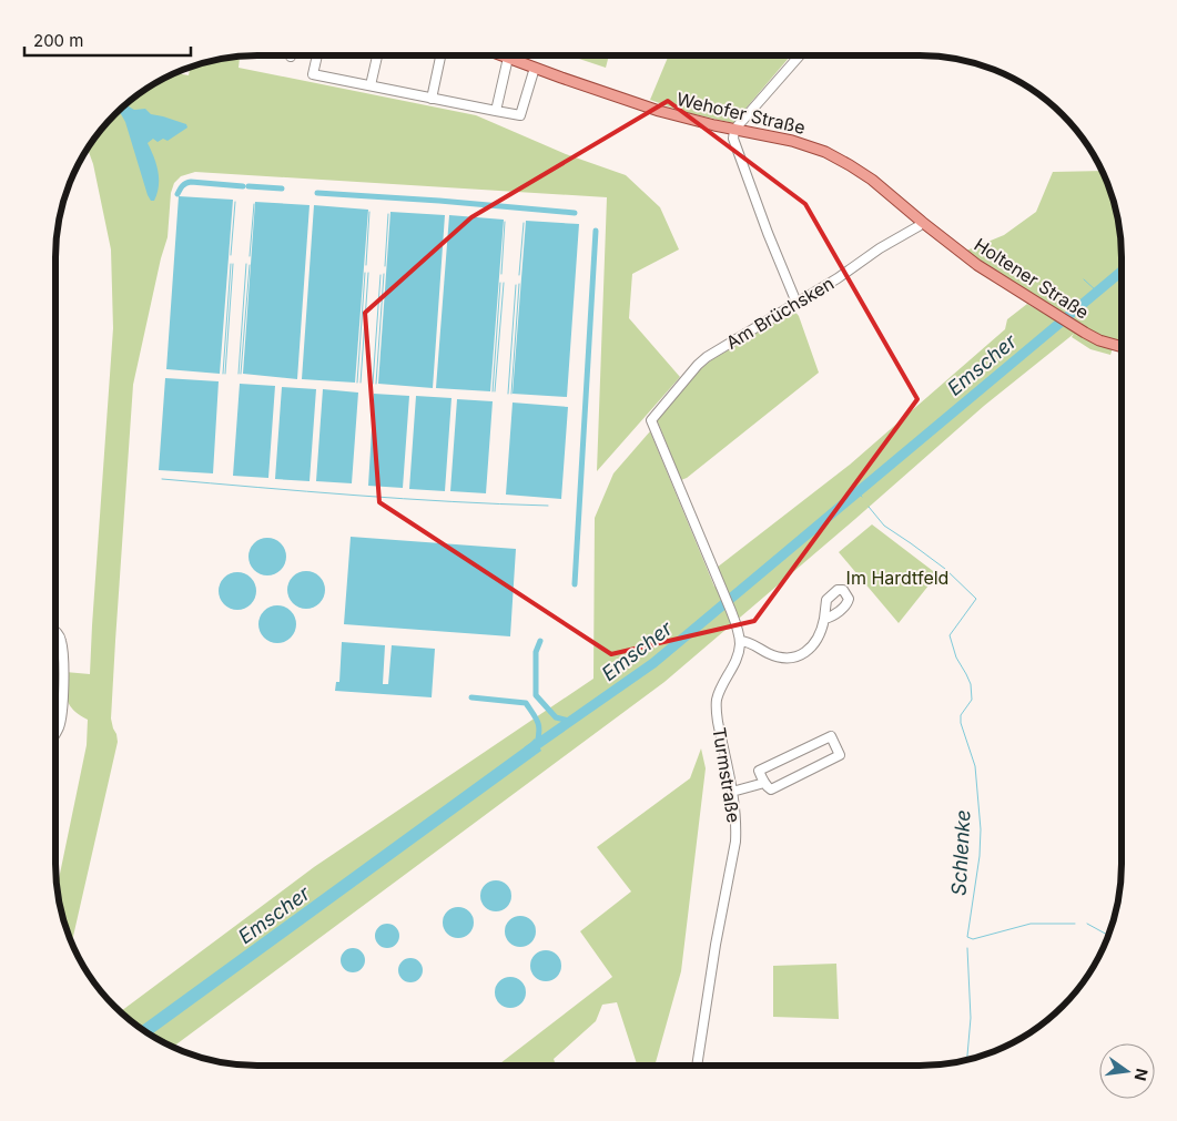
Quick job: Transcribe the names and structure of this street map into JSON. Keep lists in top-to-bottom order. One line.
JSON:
{"streets":{"main road":["Wehofer Straße","Holtener Straße"],"street":["Am Brüchsken","Turmstraße"]},"crossings":[["Wehofer Straße","Holtener Straße"],["Wehofer Straße","Am Brüchsken"],["Holtener Straße","Am Brüchsken"],["Am Brüchsken","Turmstraße"]],"water":["Emscher","Schlenke"],"parks":["Im Hardtfeld"],"scale_bar":"200 m","north":"right"}
